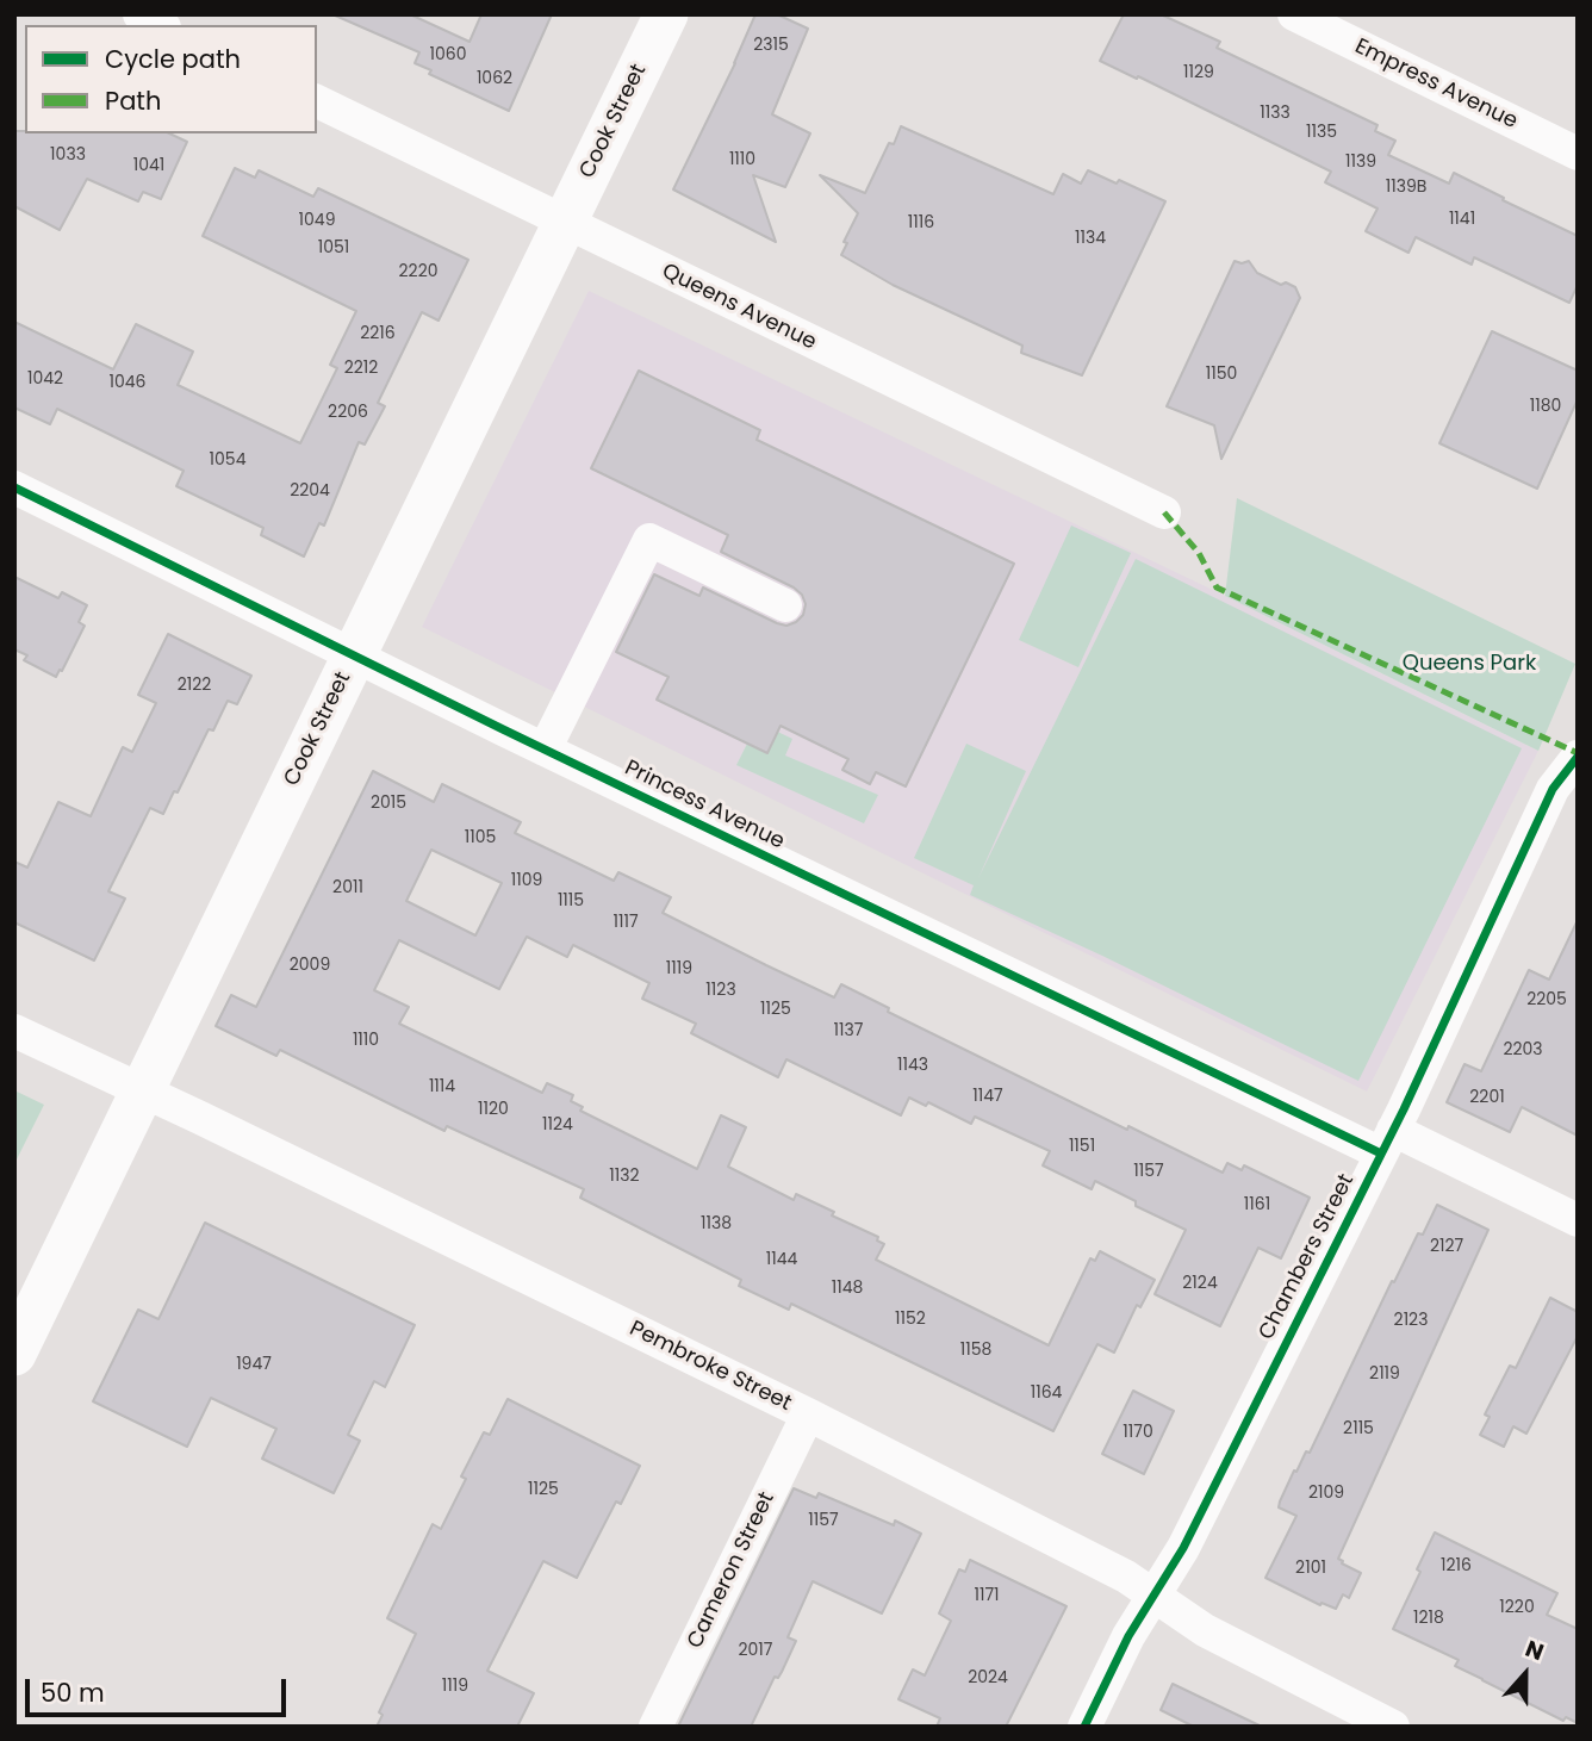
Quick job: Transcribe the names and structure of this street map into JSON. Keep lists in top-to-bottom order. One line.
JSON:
{"streets":{"main road":["Cook Street"],"street":["Empress Avenue","Queens Avenue","Princess Avenue","Chambers Street","Pembroke Street","Cameron Street"]},"crossings":[["Cook Street","Queens Avenue"],["Cook Street","Princess Avenue"],["Cook Street","Pembroke Street"],["Princess Avenue","Chambers Street"],["Chambers Street","Pembroke Street"],["Pembroke Street","Cameron Street"]],"parks":["Queens Park"],"house_numbers":["2315","1060","1129","1062","1133","1135","1033","1110","1139","1041","1139B","1141","1049","1116","1134","1051","2220","2216","2212","1150","1042","1046","1180","2206","1054","2204","2122","2015","1105","1109","2011","1115","1117","2009","1119","1123","2205","1125","1137","1110","2203","1143","1114","1147","2201","1120","1124","1151","1157","1132","1161","1138","2127","1144","2124","1148","1152","2123","1158","1947","2119","1164","2115","1170","1125","2109","1157","1216","2101","1171","1220","1218","2017","2024","1119"],"legend":["Cycle path","Path"],"scale_bar":"50 m","north":"top"}
